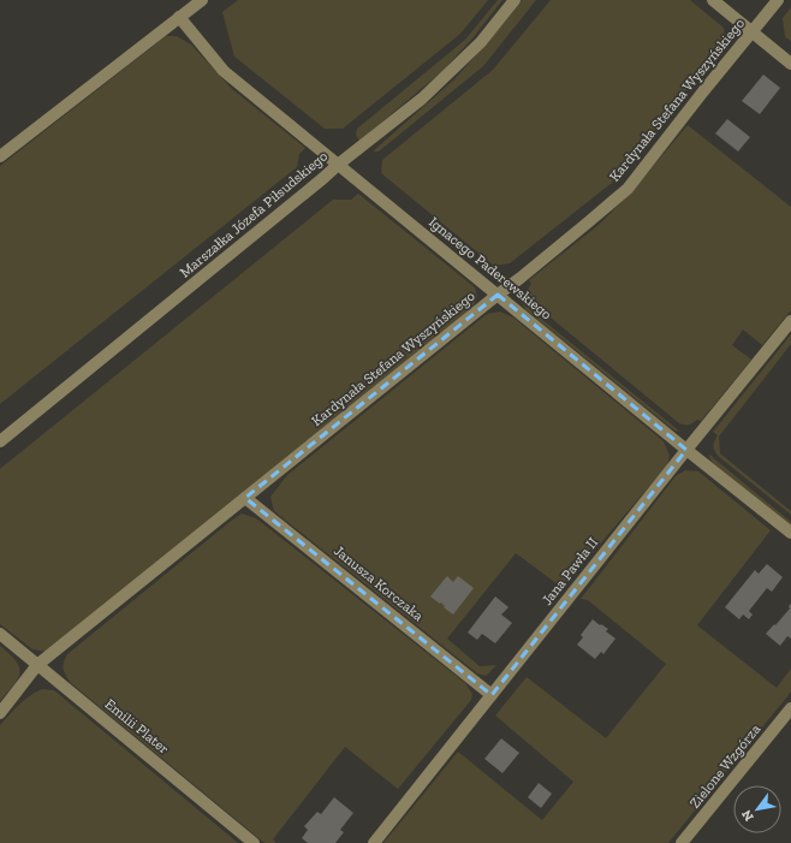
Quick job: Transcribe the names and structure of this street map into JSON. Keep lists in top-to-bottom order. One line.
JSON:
{"streets":{"street":["Kardynała Stefana Wyszyńskiego","Marszałka Józefa Piłsudskiego","Ignacego Paderewskiego","Jana Pawła II","Janusza Korczaka","Emilii Plater","Zielone Wzgórza"]},"crossings":[["Kardynała Stefana Wyszyńskiego","Ignacego Paderewskiego"],["Kardynała Stefana Wyszyńskiego","Janusza Korczaka"],["Kardynała Stefana Wyszyńskiego","Emilii Plater"],["Marszałka Józefa Piłsudskiego","Ignacego Paderewskiego"],["Ignacego Paderewskiego","Jana Pawła II"],["Jana Pawła II","Janusza Korczaka"]],"north":"bottom left"}
